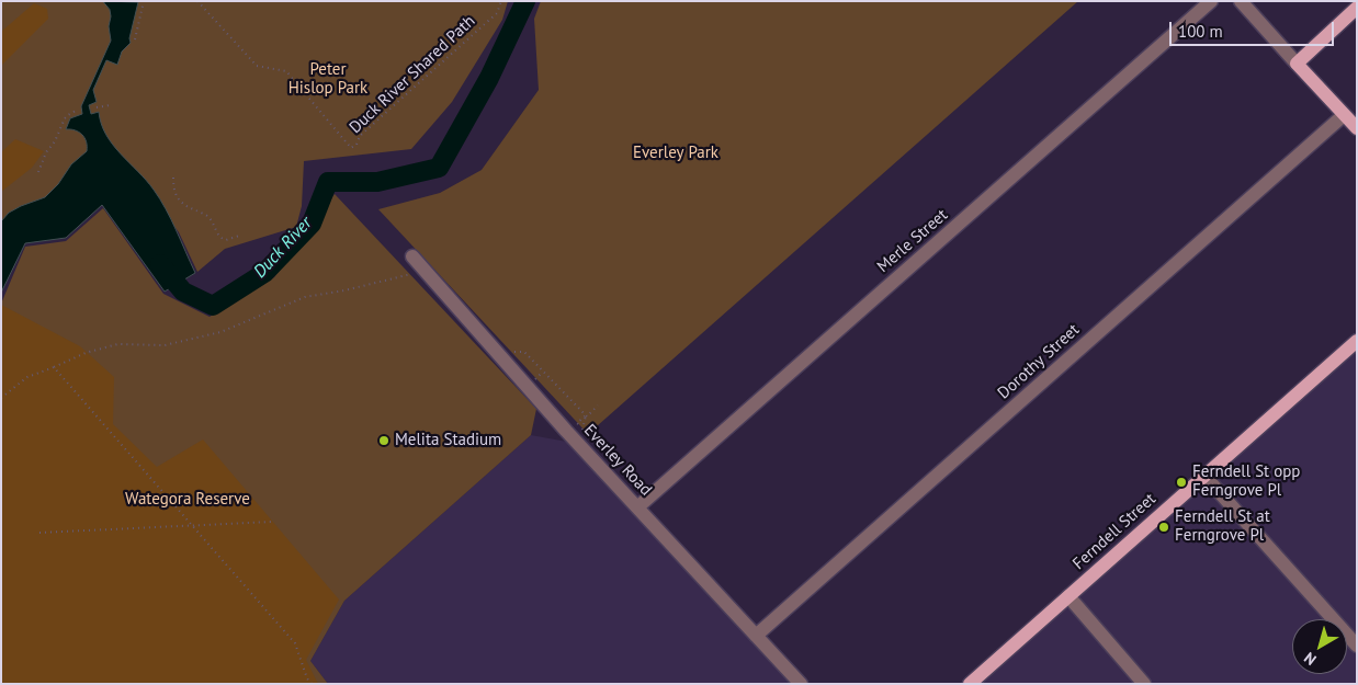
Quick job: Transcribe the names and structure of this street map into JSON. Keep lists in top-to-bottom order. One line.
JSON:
{"streets":{"main road":["Ferndell Street"],"street":["Merle Street","Dorothy Street","Everley Road"],"path":["Duck River Shared Path"]},"crossings":[["Merle Street","Everley Road"],["Dorothy Street","Everley Road"]],"water":["Duck River"],"parks":["Peter Hislop Park","Everley Park","Wategora Reserve"],"places":["Melita Stadium","Ferndell St opp Ferngrove Pl","Ferndell St at Ferngrove Pl"],"scale_bar":"100 m","north":"bottom left"}
